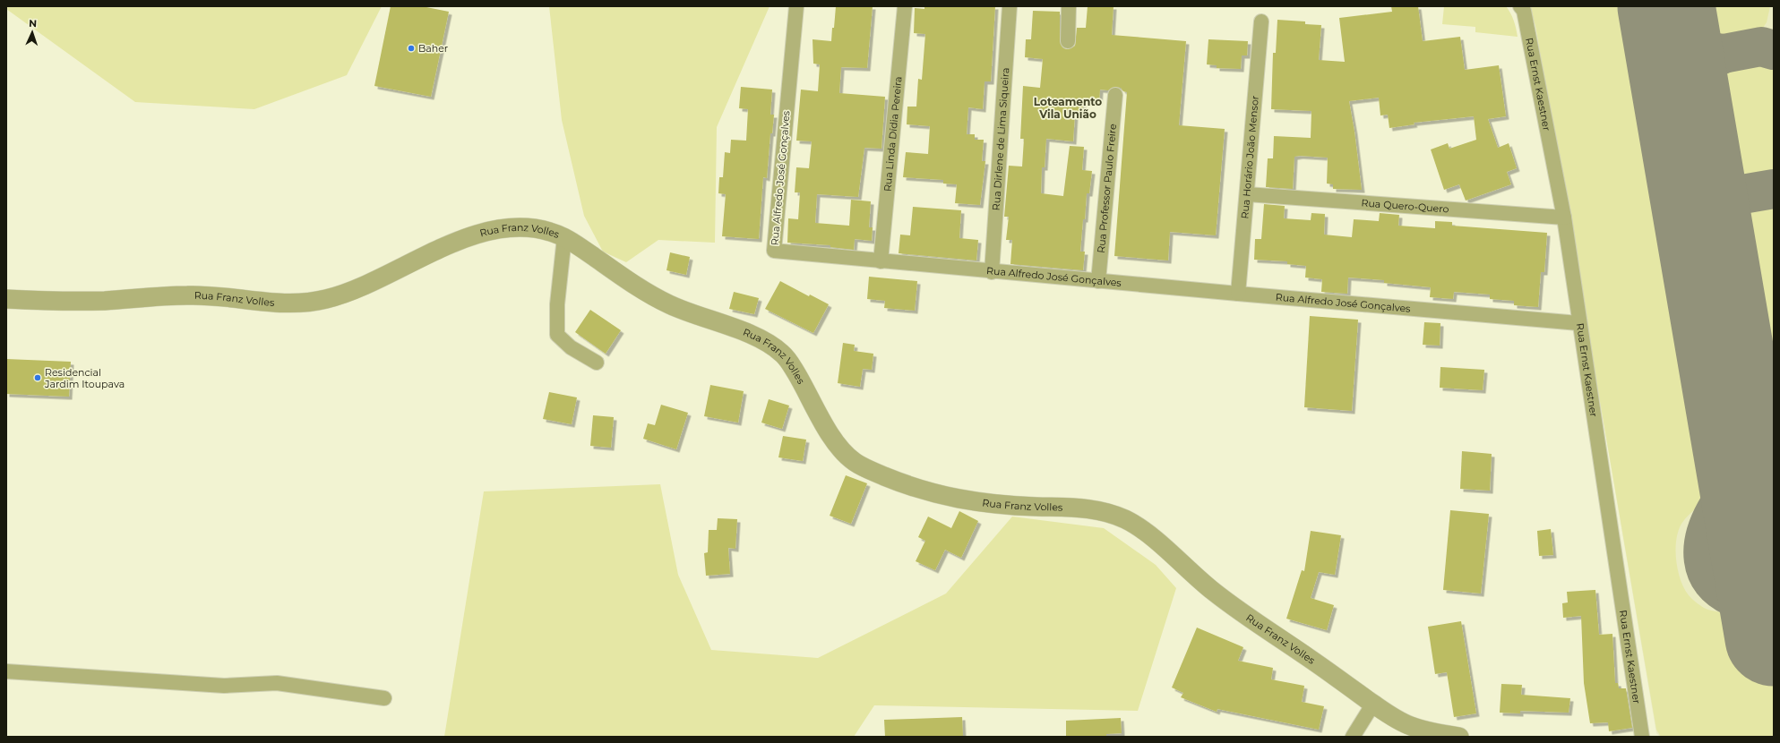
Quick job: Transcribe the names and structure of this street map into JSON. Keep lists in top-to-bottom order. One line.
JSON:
{"streets":{"street":["Rua Ernst Kaestner","Rua Linda Dídia Pereira","Rua Dirlene de Lima Siqueira","Rua Horário João Mensor","Rua Alfredo José Gonçalves","Rua Professor Paulo Freire","Rua Quero-Quero","Rua Franz Volles"]},"crossings":[["Rua Ernst Kaestner","Rua Alfredo José Gonçalves"],["Rua Ernst Kaestner","Rua Quero-Quero"],["Rua Linda Dídia Pereira","Rua Alfredo José Gonçalves"],["Rua Dirlene de Lima Siqueira","Rua Alfredo José Gonçalves"],["Rua Horário João Mensor","Rua Alfredo José Gonçalves"],["Rua Horário João Mensor","Rua Quero-Quero"],["Rua Alfredo José Gonçalves","Rua Professor Paulo Freire"]],"districts":["Loteamento Vila União"],"places":["Baher","Residencial Jardim Itoupava"],"north":"top"}
